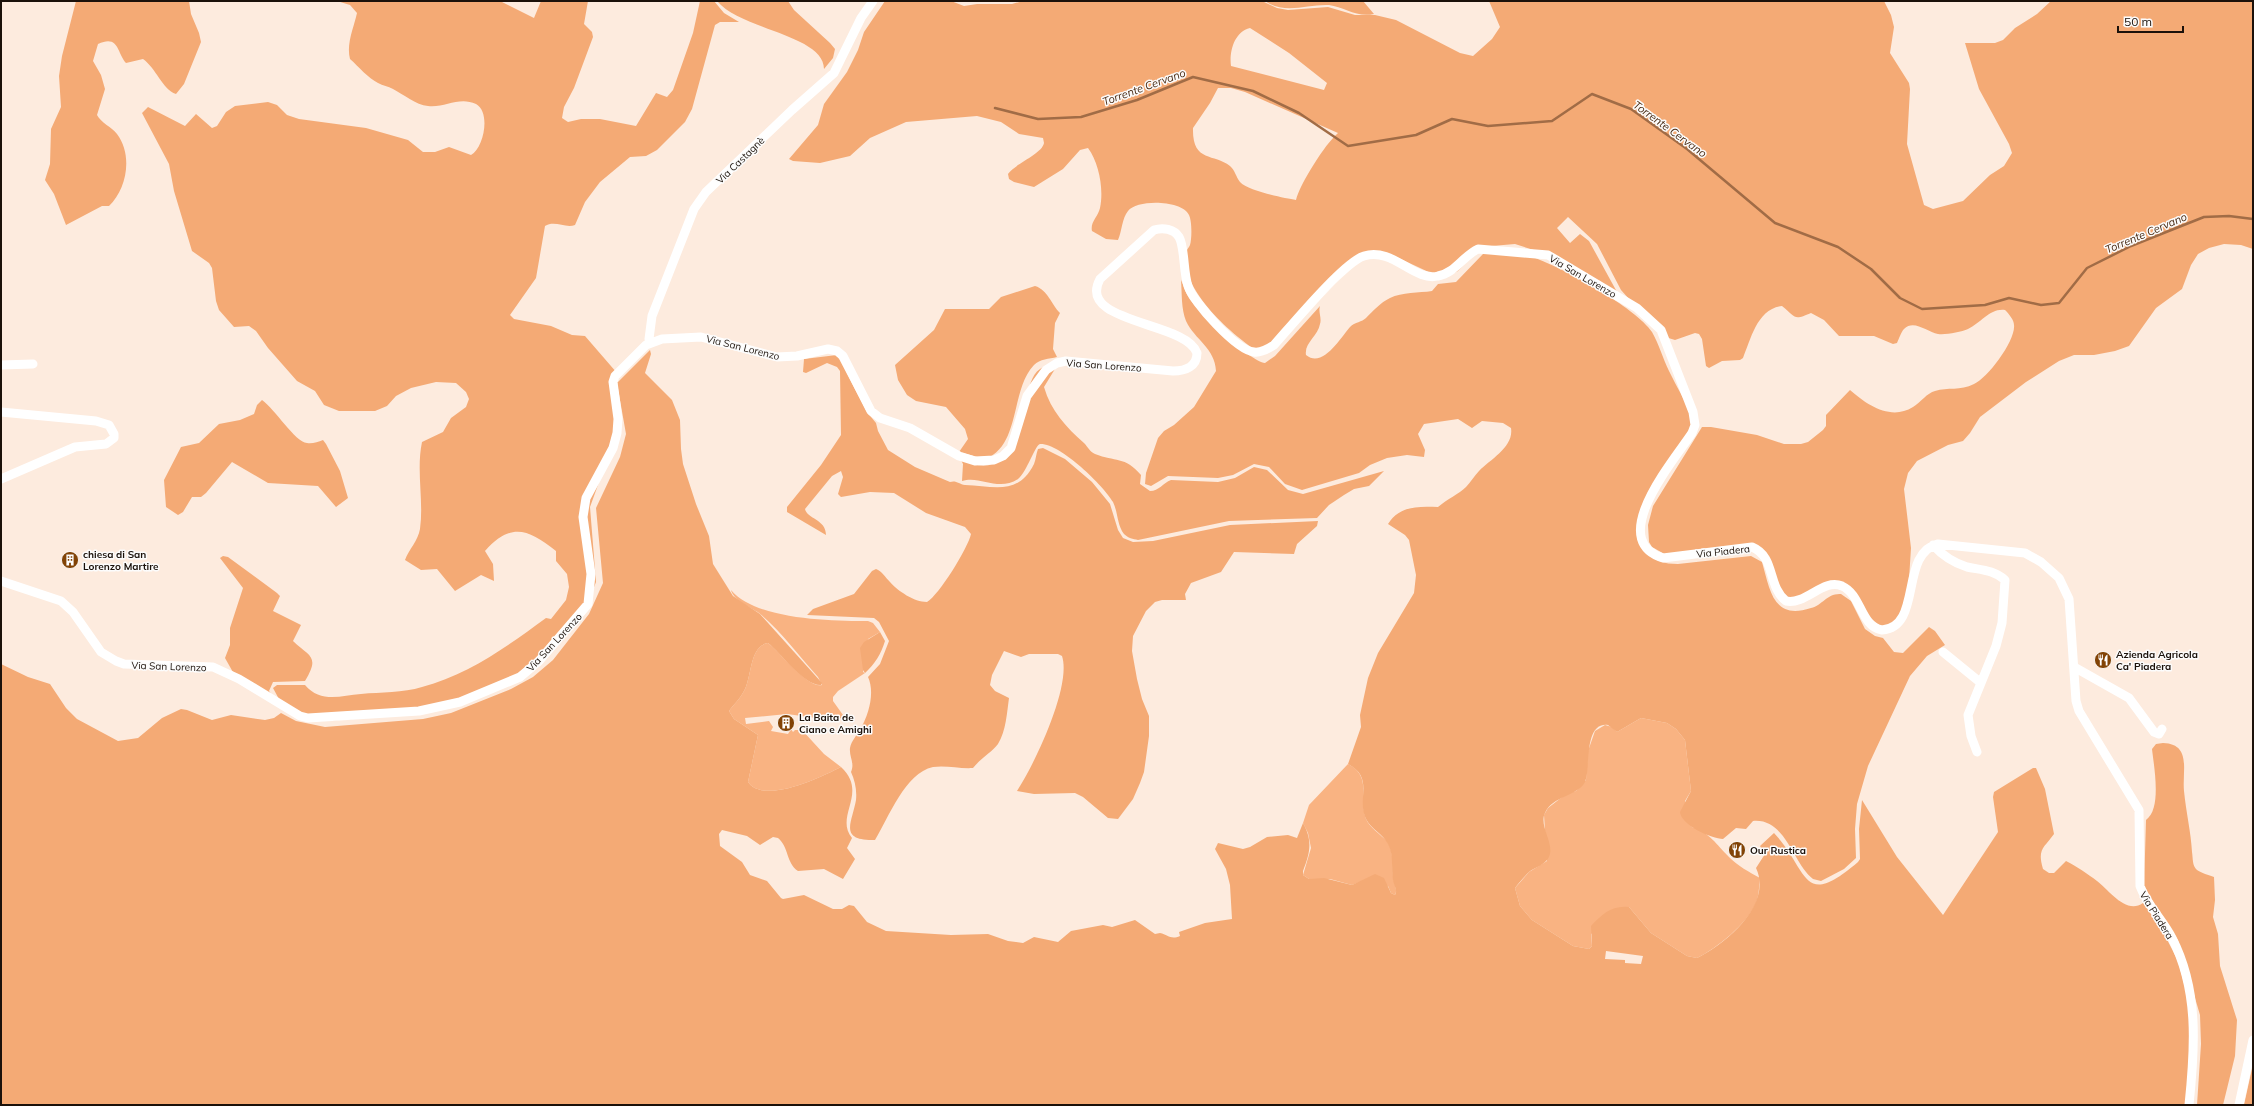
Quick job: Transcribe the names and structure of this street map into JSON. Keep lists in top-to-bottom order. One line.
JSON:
{"streets":{"street":["Via Castagnè","Via San Lorenzo","Via Piadera"]},"crossings":[["Via Castagnè","Via San Lorenzo"],["Via San Lorenzo","Via Piadera"]],"water":["Torrente Cervano"],"places":{"building":["chiesa di San Lorenzo Martire","La Baita de Ciano e Amighi"],"restaurant":["Azienda Agricola Ca' Piadera","Our Rustica"]},"scale_bar":"50 m"}
